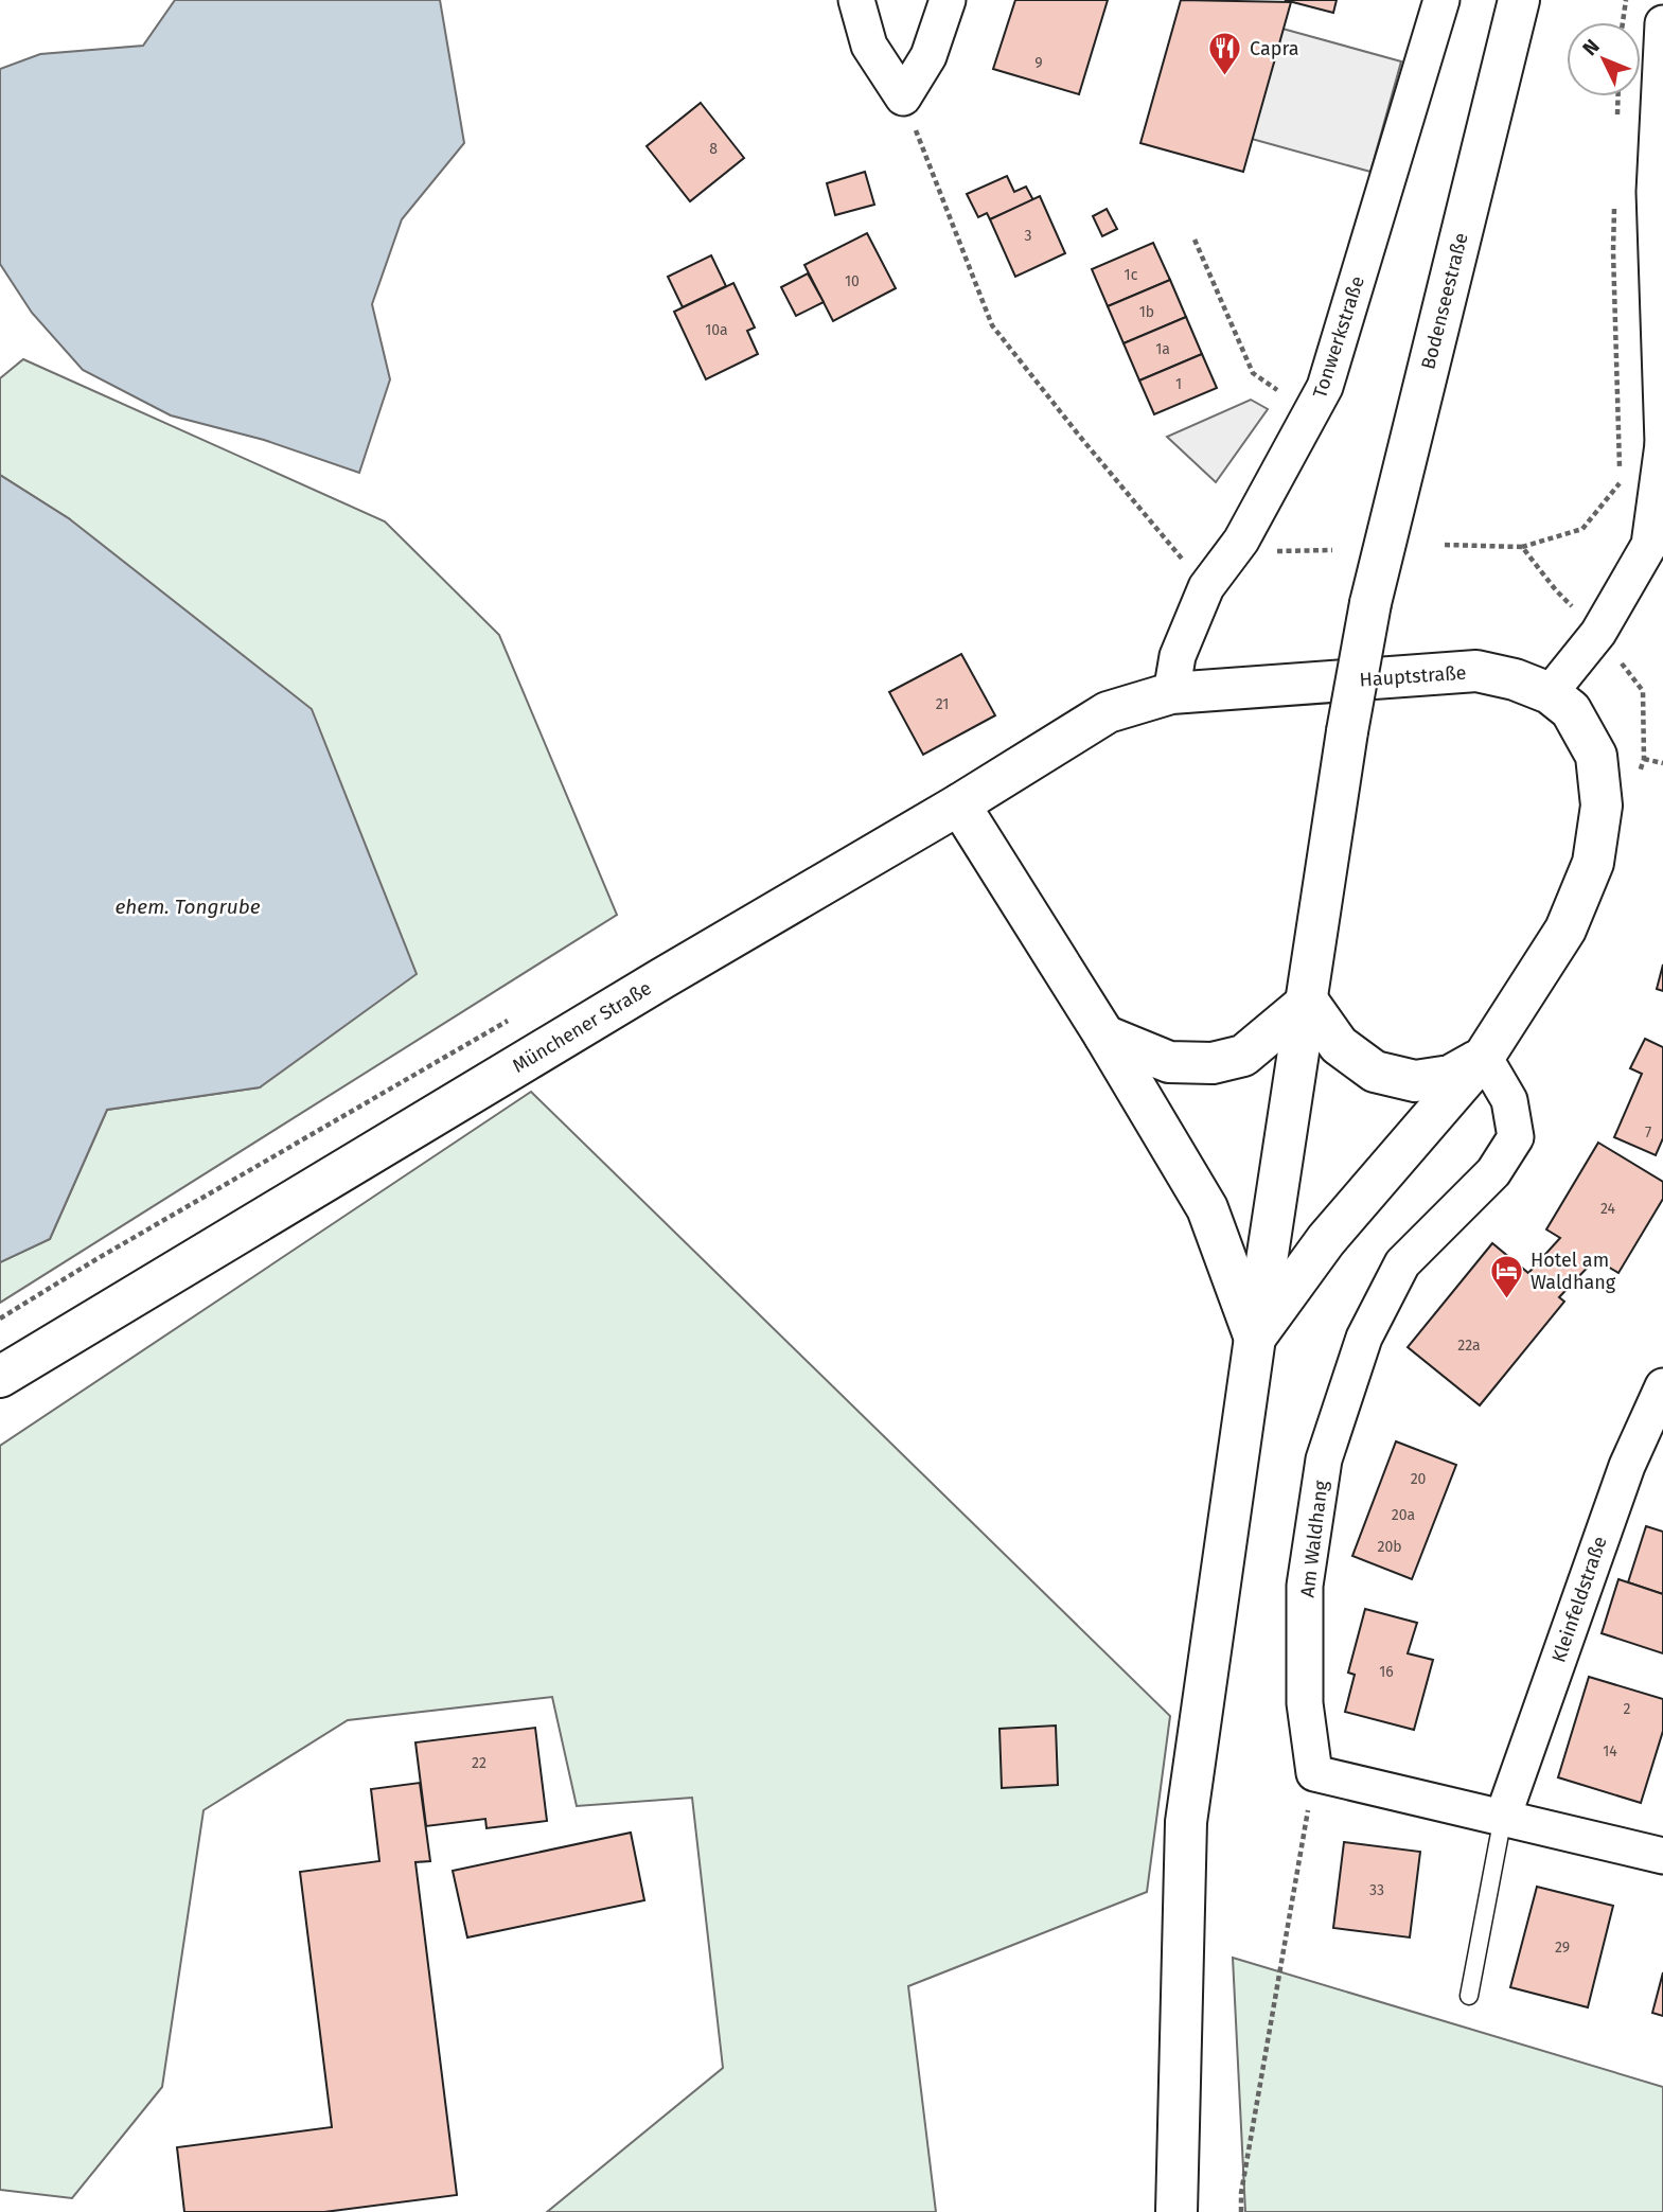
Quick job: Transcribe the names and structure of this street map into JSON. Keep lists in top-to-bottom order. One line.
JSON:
{"streets":{"main road":["Bodenseestraße","Hauptstraße","Münchener Straße"],"street":["Tonwerkstraße","Am Waldhang","Kleinfeldstraße"]},"crossings":[["Tonwerkstraße","Hauptstraße"],["Tonwerkstraße","Münchener Straße"],["Hauptstraße","Münchener Straße"]],"water":["ehem. Tongrube"],"places":{"restaurant":["Capra"],"hotel":["Hotel am Waldhang"]},"house_numbers":["9","8","3","1c","10","1b","10a","1a","1","21","7","24","22a","20","20a","20b","16","2","14","22","33","29"],"north":"top left"}
